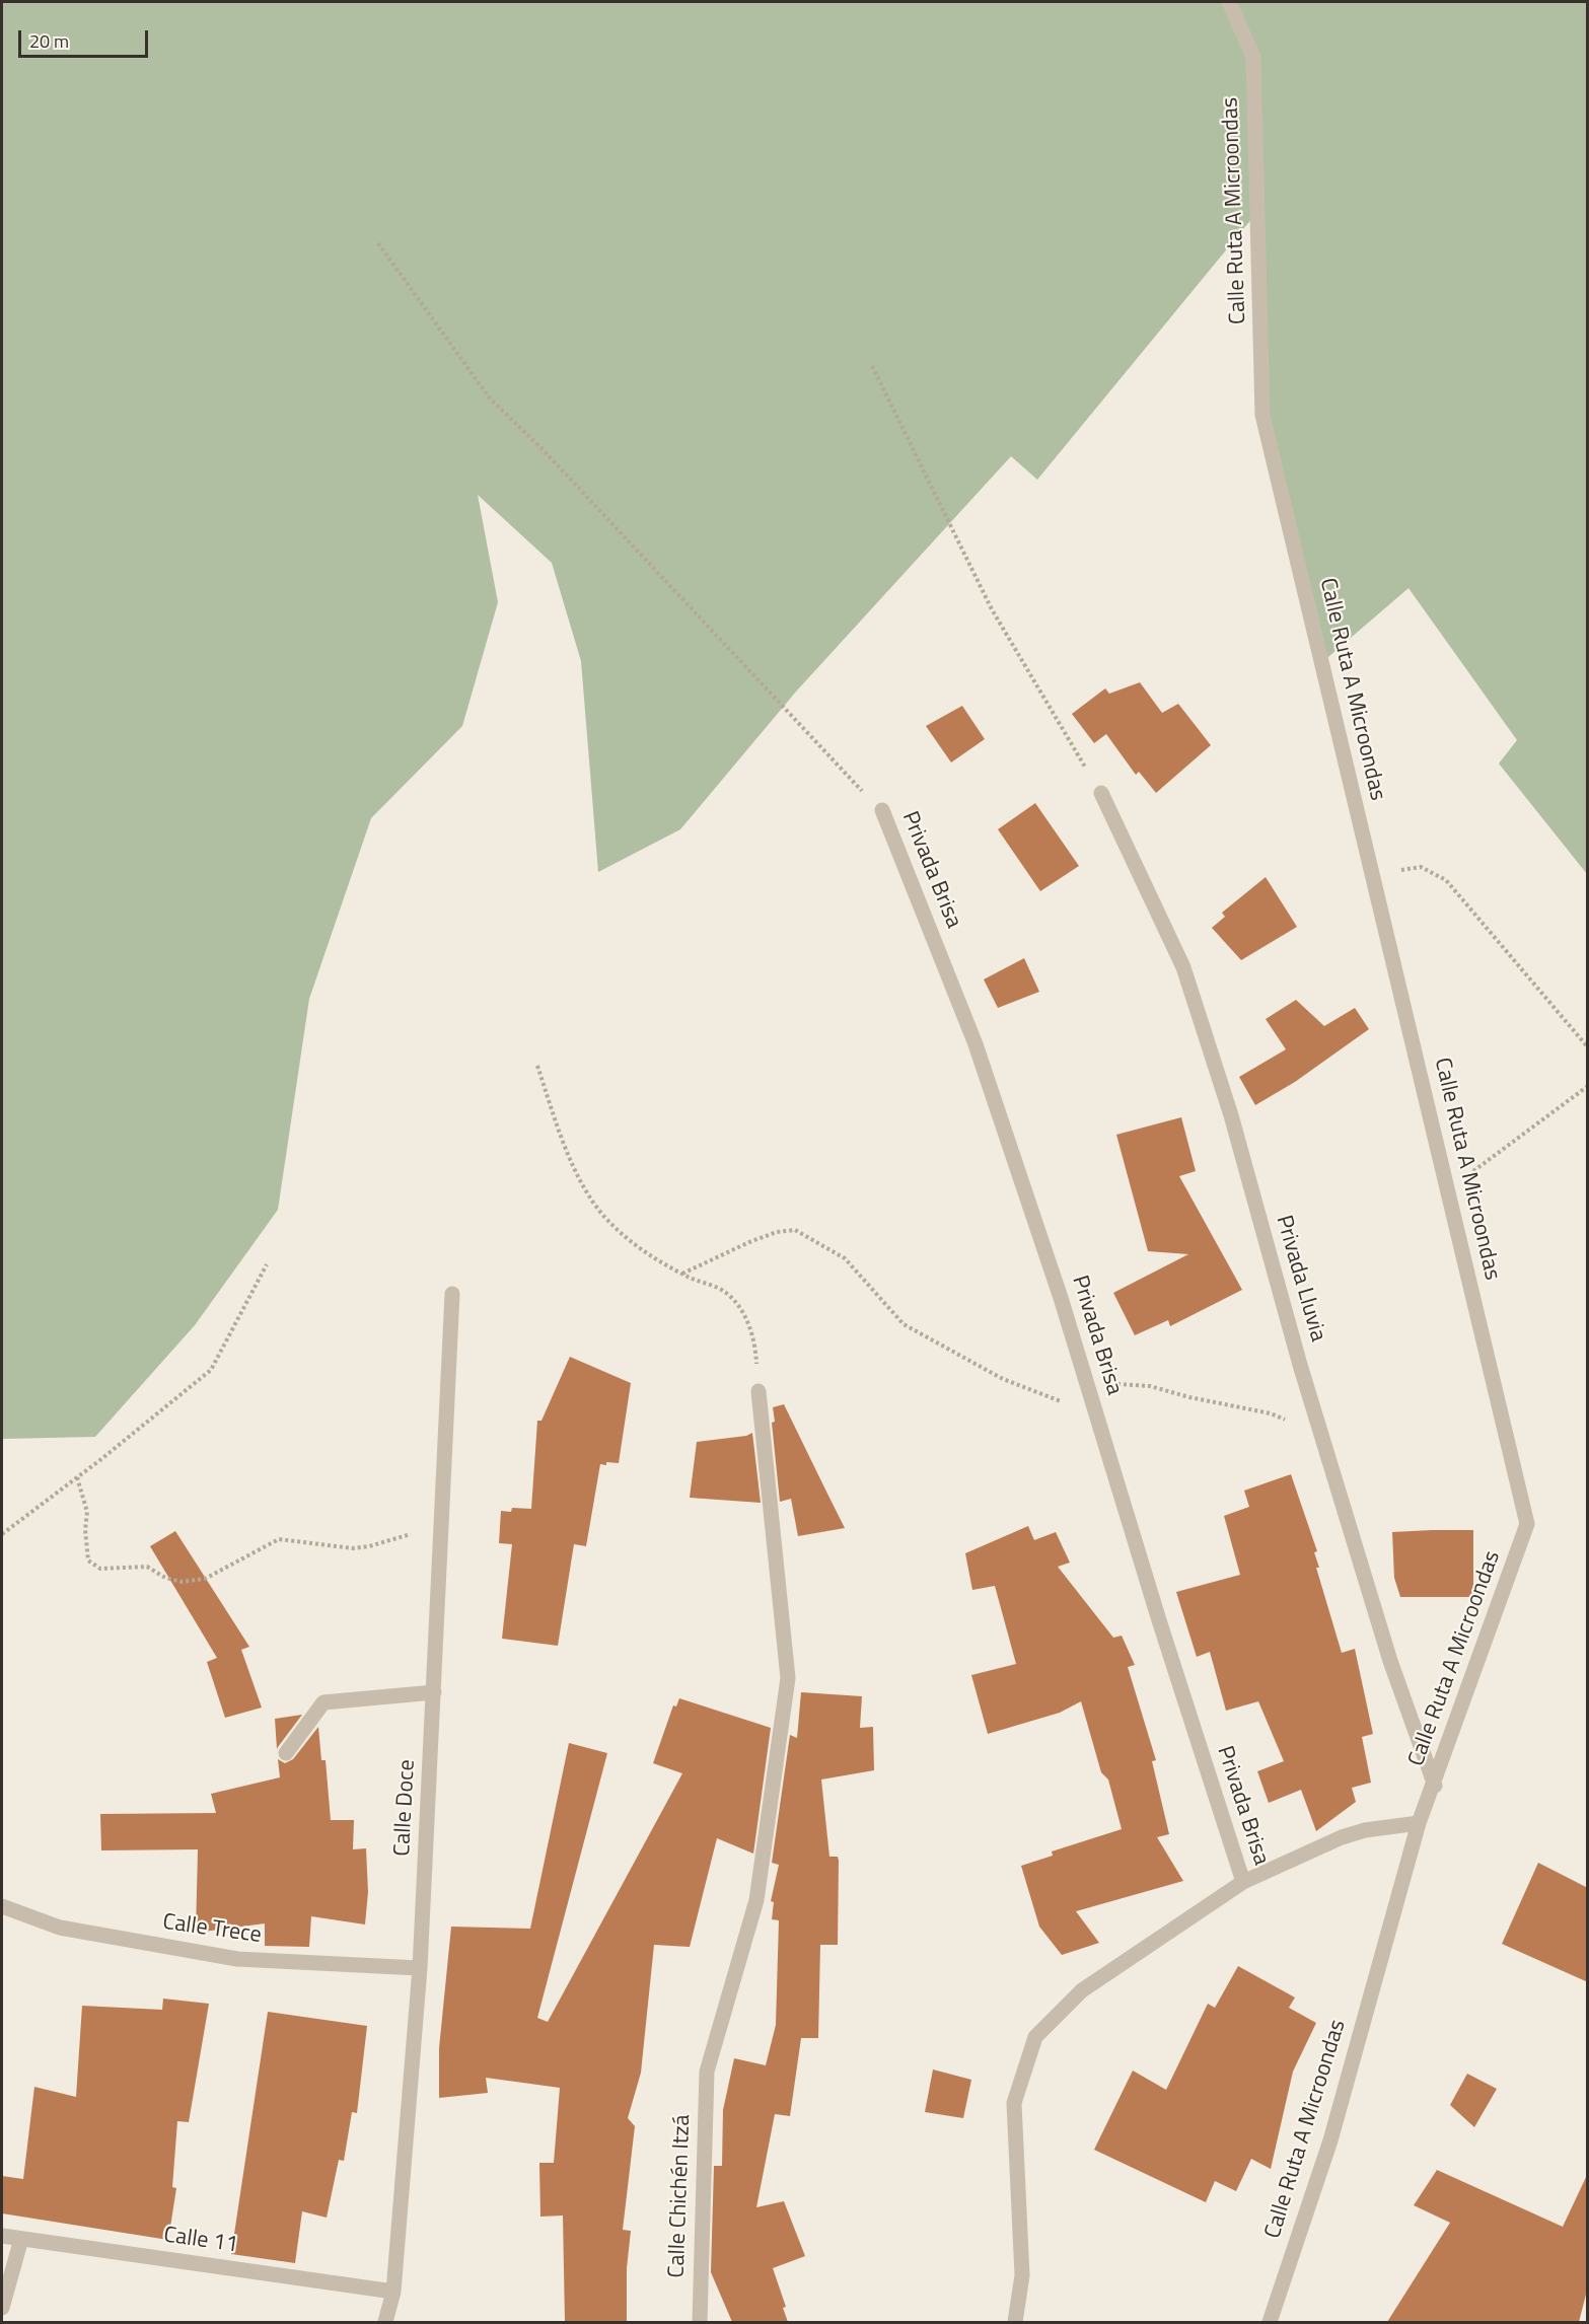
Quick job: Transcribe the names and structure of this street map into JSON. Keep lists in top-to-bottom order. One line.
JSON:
{"streets":{"street":["Calle Ruta A Microondas","Privada Brisa","Privada Lluvia","Calle Doce","Calle Trece","Calle Chichén Itzá","Calle 11"]},"crossings":[["Calle Ruta A Microondas","Privada Lluvia"],["Calle Doce","Calle Trece"],["Calle Doce","Calle 11"]],"scale_bar":"20 m"}
